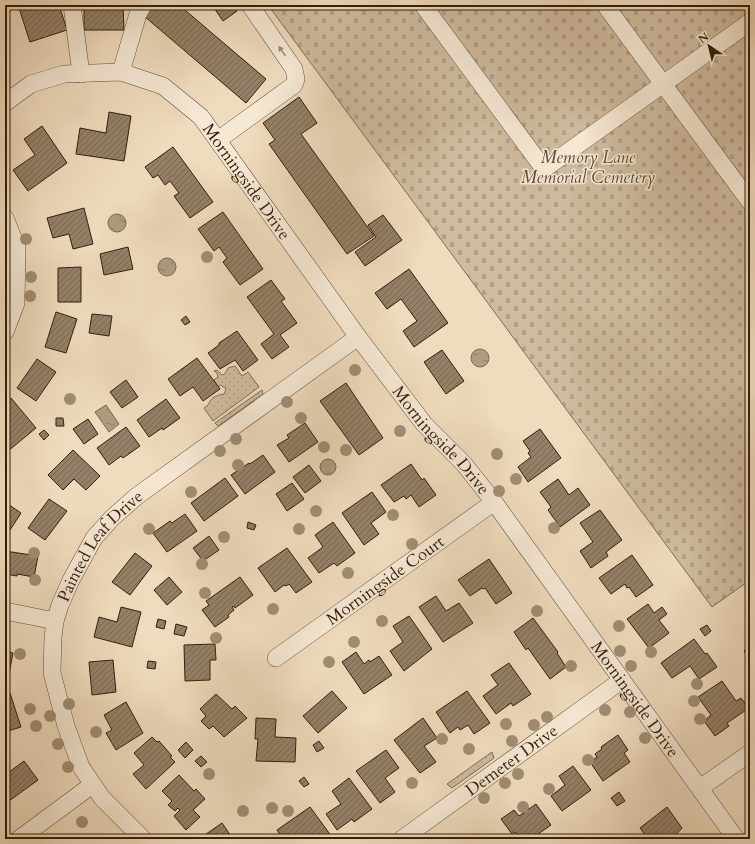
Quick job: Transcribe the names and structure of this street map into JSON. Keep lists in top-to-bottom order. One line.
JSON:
{"streets":{"street":["Morningside Drive","Painted Leaf Drive","Morningside Court","Demeter Drive"]},"crossings":[["Morningside Drive","Painted Leaf Drive"],["Morningside Drive","Morningside Court"],["Morningside Drive","Demeter Drive"]],"parks":["Memory Lane Memorial Cemetery"],"north":"top left"}
